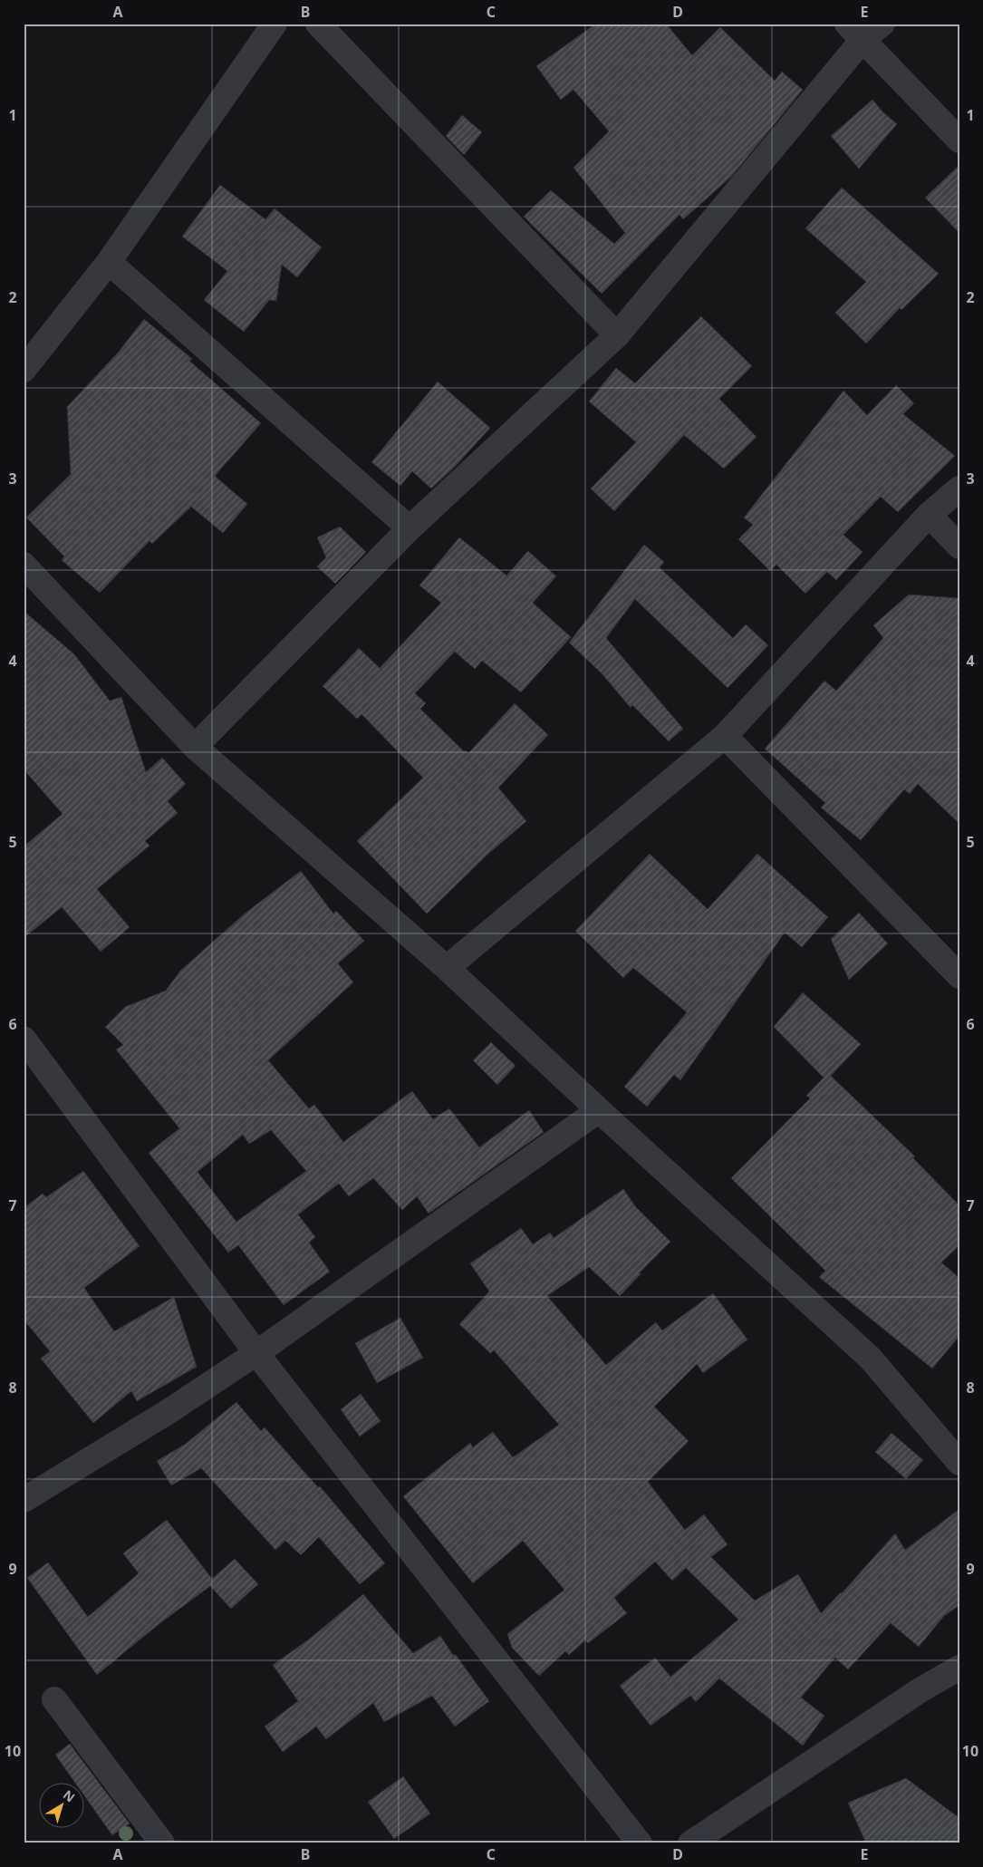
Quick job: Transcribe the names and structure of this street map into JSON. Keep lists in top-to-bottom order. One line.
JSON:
{"north":"top right","grid":{"columns":["A","B","C","D","E"],"rows":["1","2","3","4","5","6","7","8","9","10"]}}
